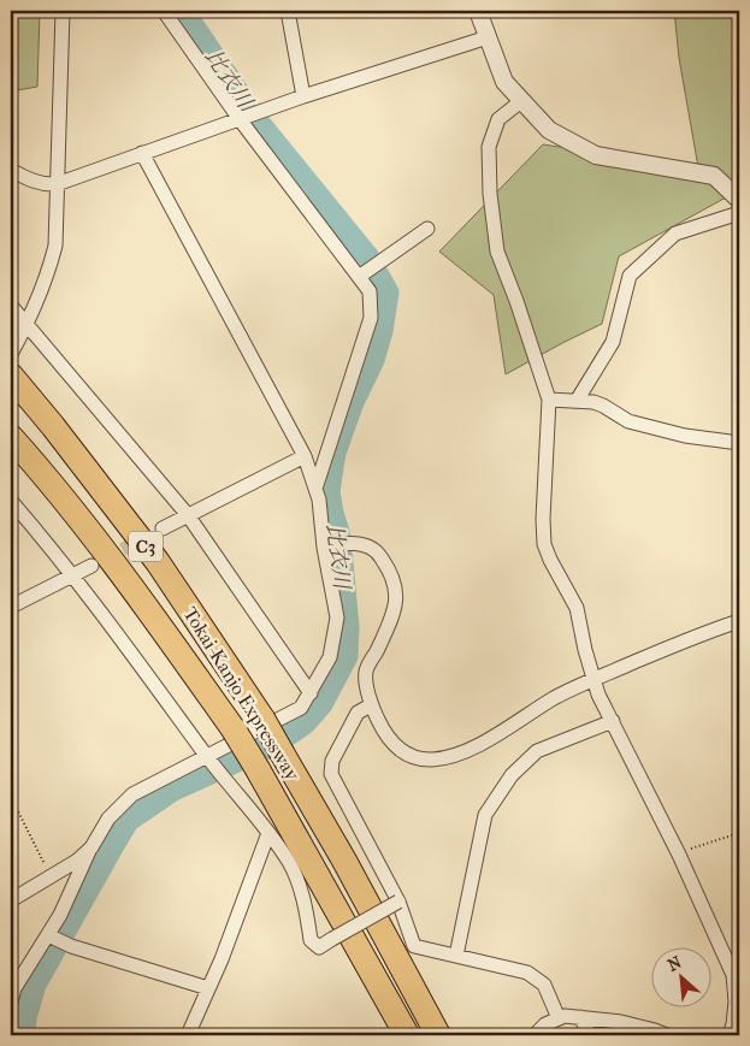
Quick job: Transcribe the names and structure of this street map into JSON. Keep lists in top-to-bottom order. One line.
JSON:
{"streets":{"highway":["C3","Tokai-Kanjo Expressway"]},"water":["比衣川"],"north":"top left"}
